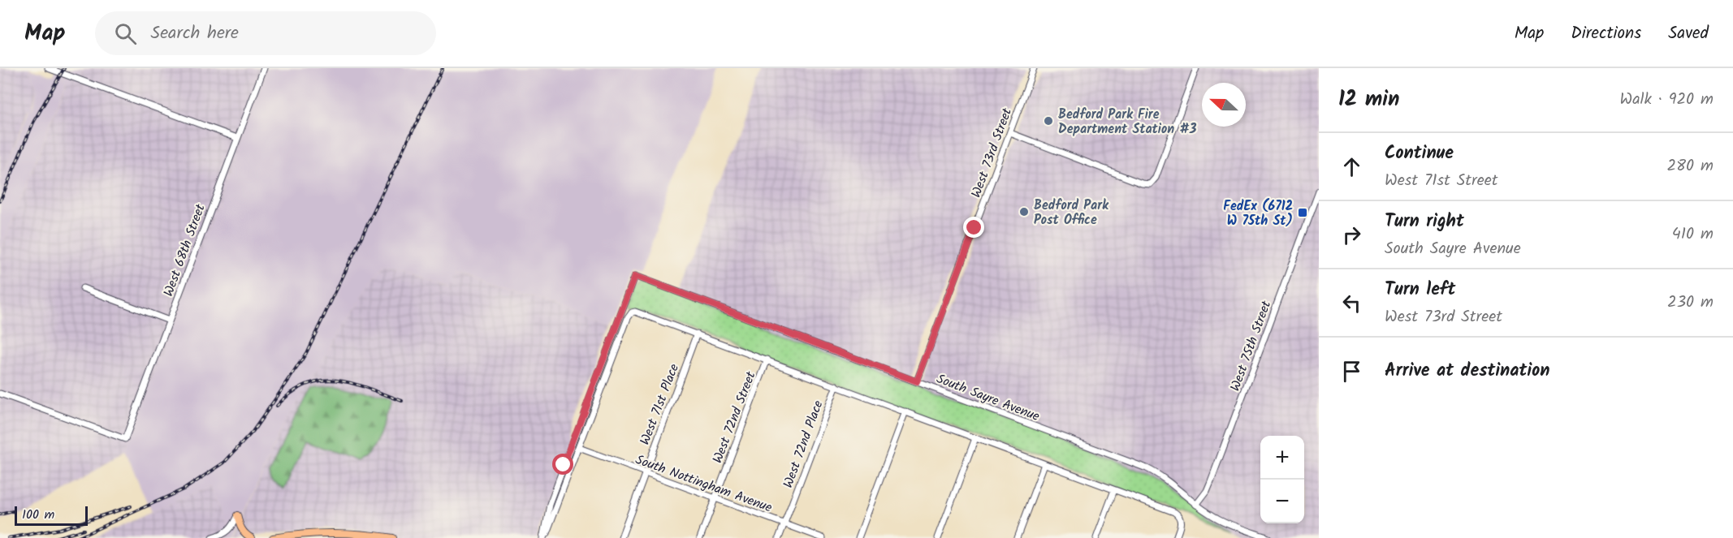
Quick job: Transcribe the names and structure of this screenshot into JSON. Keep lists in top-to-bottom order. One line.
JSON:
{"streets":{"street":["West 73rd Street","West 68th Street","West 75th Street","South Sayre Avenue","West 71st Place","West 72nd Street","West 72nd Place","South Nottingham Avenue"]},"crossings":[["West 73rd Street","South Sayre Avenue"],["West 75th Street","South Sayre Avenue"],["West 71st Place","South Nottingham Avenue"],["West 72nd Street","South Nottingham Avenue"],["West 72nd Place","South Nottingham Avenue"]],"places":{"other":["Bedford Park Fire Department Station #3","Bedford Park Post Office"],"transit":["FedEx (6712 W 75th St)"]},"scale_bar":"100 m","north":"left","page":{"header":"Map","search":"Search here","nav":["Map","Directions","Saved"],"heading":["12 min","Walk · 920 m"],"list":[["Continue","West 71st Street","280 m"],["Turn right","South Sayre Avenue","410 m"],["Turn left","West 73rd Street","230 m"],"Arrive at destination"],"map_buttons":["+","−"],"scale":"100 m"}}
